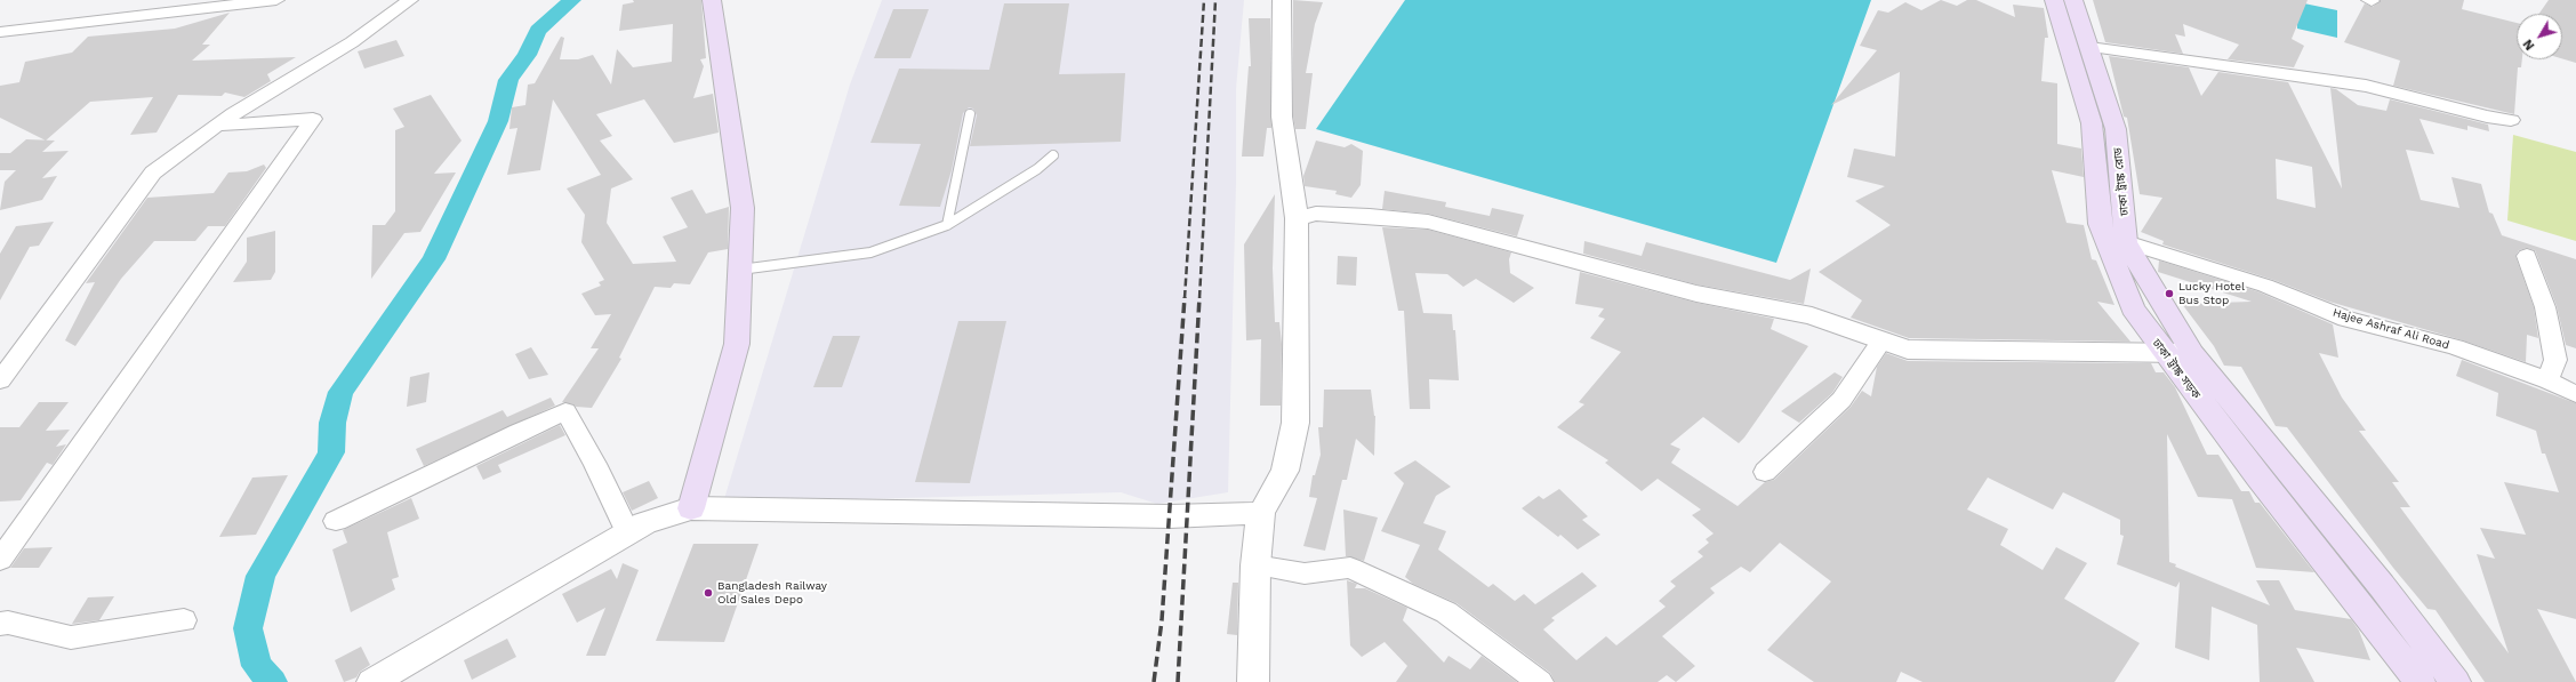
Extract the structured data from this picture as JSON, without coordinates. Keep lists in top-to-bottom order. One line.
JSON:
{"streets":{"main road":["ঢাকা ট্রাঙ্ক রোড","ঢাকা ট্রাঙ্ক সড়ক"],"street":["Hajee Ashraf Ali Road"]},"crossings":[["ঢাকা ট্রাঙ্ক রোড","Hajee Ashraf Ali Road"],["ঢাকা ট্রাঙ্ক রোড","ঢাকা ট্রাঙ্ক সড়ক"]],"places":["Lucky Hotel Bus Stop","Bangladesh Railway Old Sales Depo"],"north":"bottom left"}
